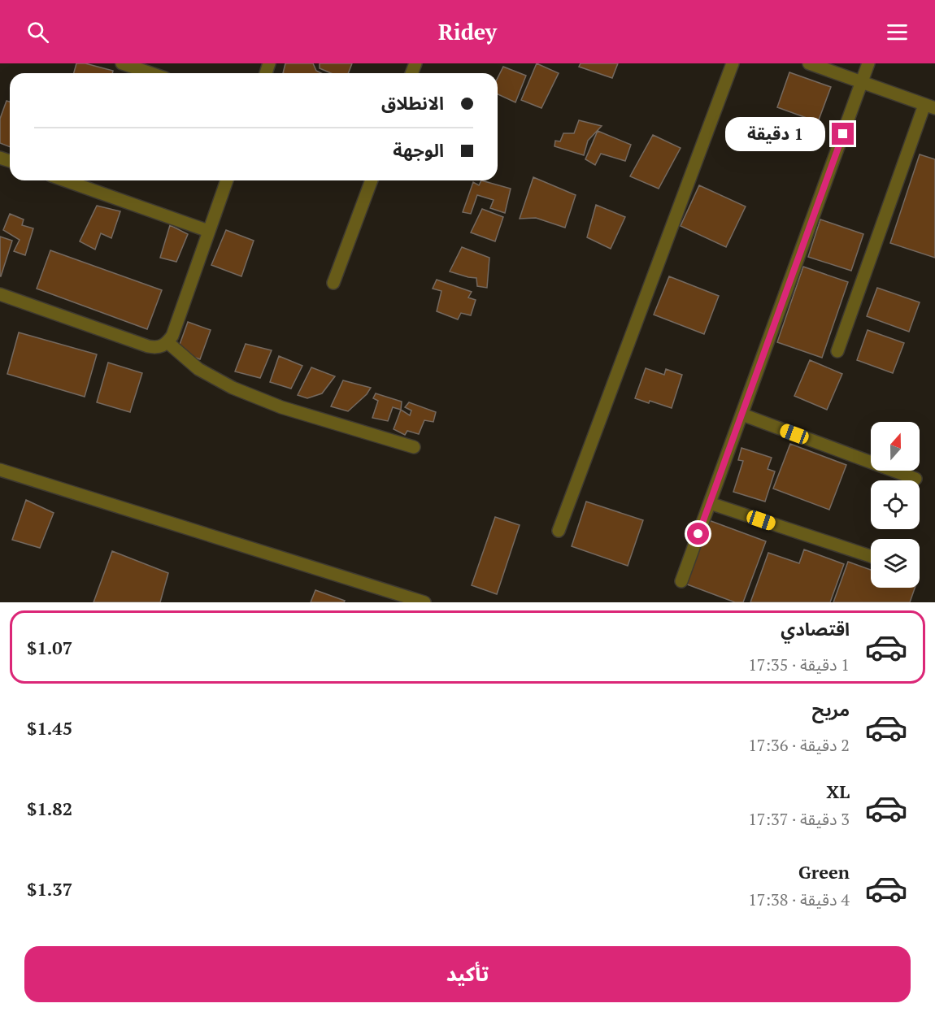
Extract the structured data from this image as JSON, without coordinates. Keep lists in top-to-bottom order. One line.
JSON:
{"north":"top","page":{"header":"Ridey","banner":["الانطلاق","الوجهة"],"bubble":"1 دقيقة","list":[{"name":"اقتصادي","note":"1 دقيقة · 17:35","value":"$1.07"},{"name":"مريح","note":"2 دقيقة · 17:36","value":"$1.45"},{"name":"XL","note":"3 دقيقة · 17:37","value":"$1.82"},{"name":"Green","note":"4 دقيقة · 17:38","value":"$1.37"}],"buttons":"تأكيد"}}
